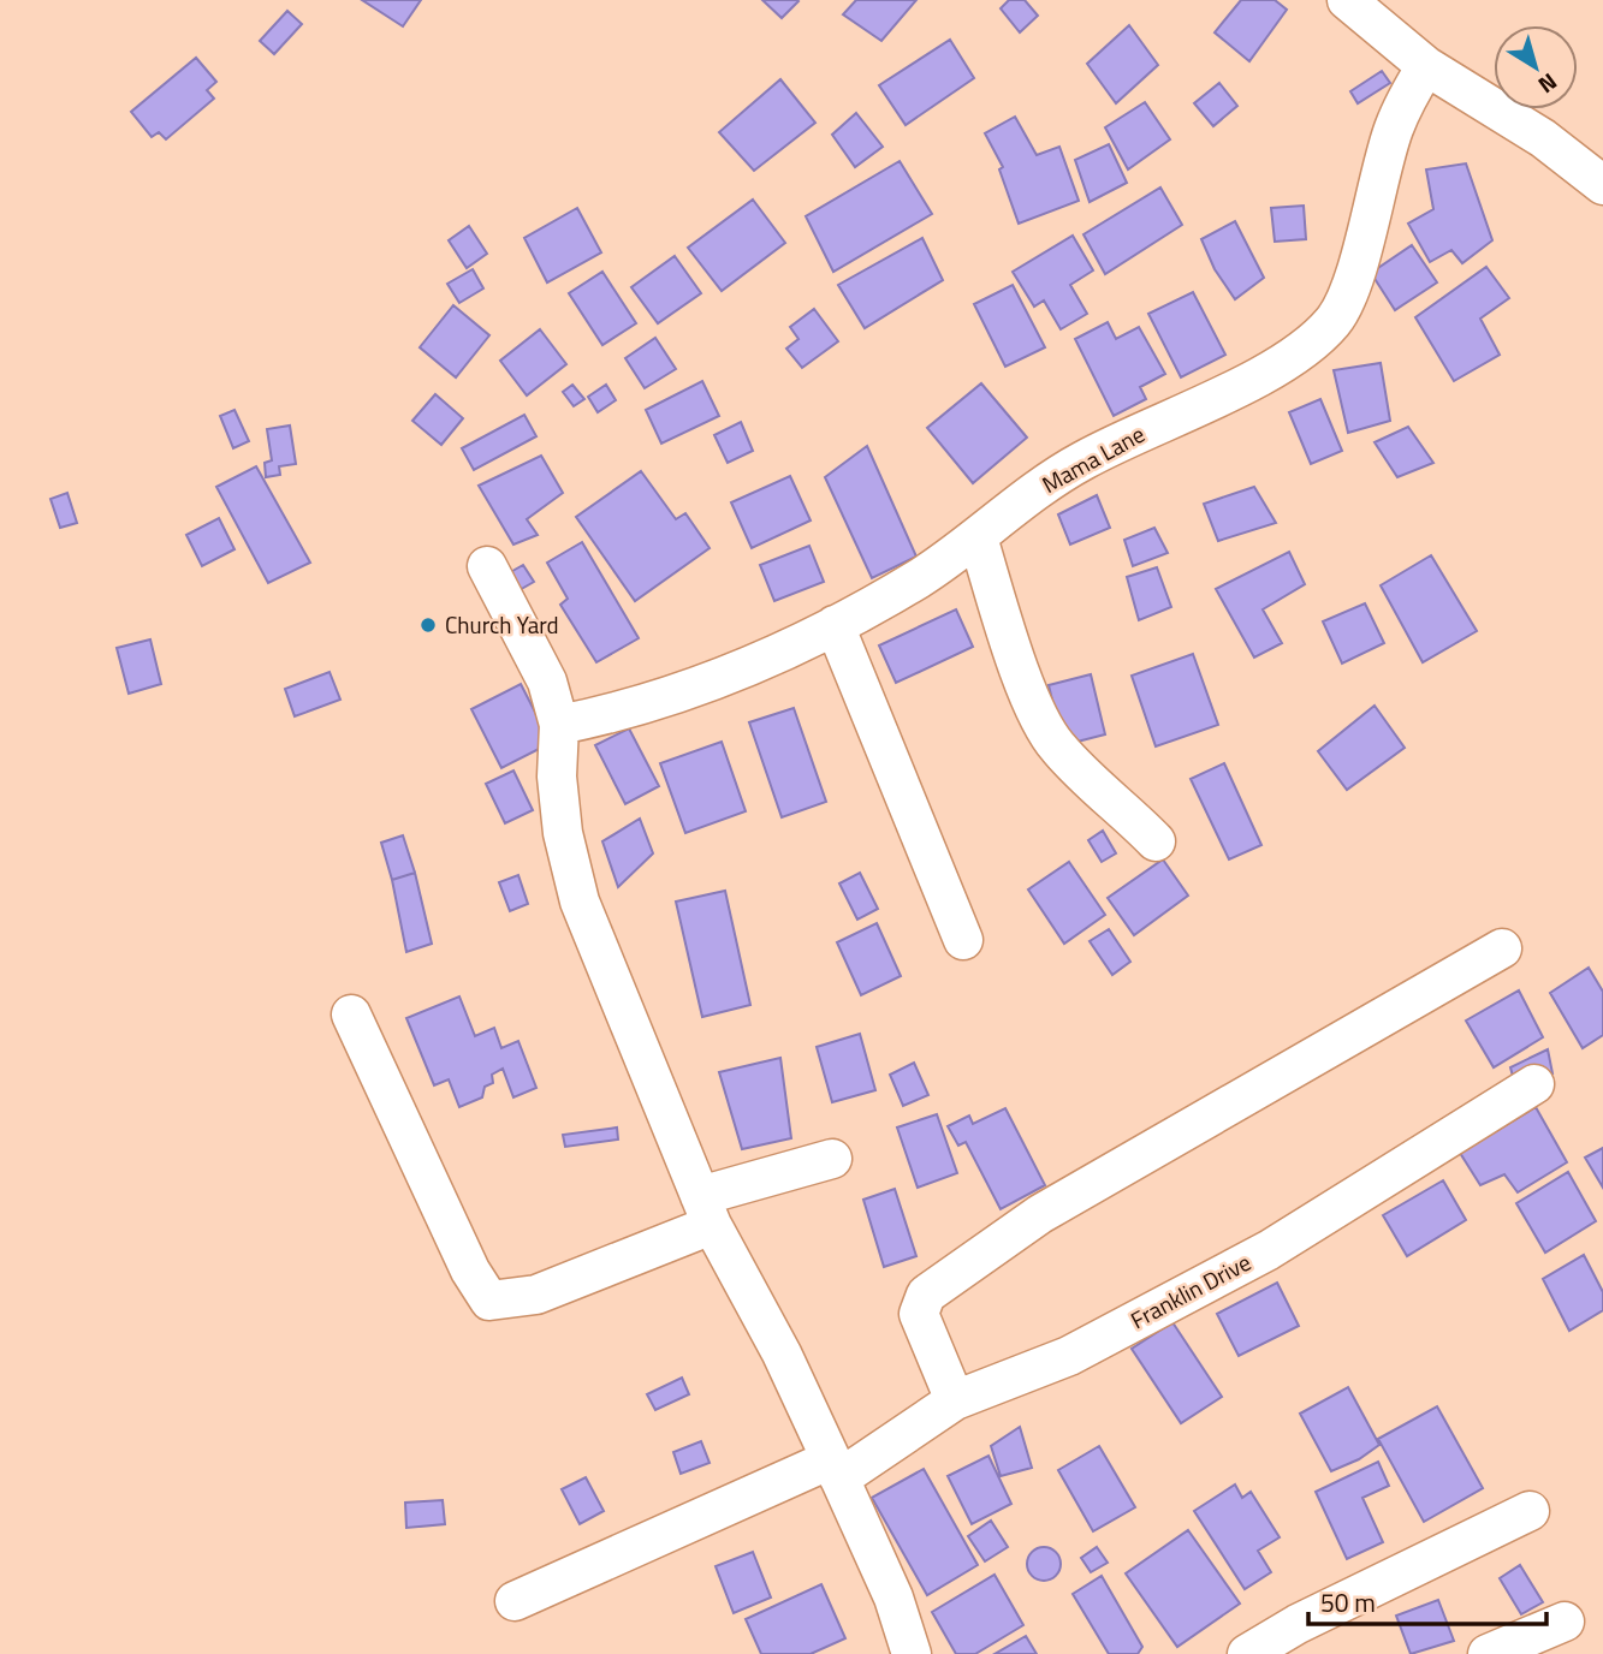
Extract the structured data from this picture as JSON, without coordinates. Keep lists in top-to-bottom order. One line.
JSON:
{"streets":{"street":["Mama Lane","Franklin Drive"]},"places":["Church Yard"],"scale_bar":"50 m","north":"bottom right"}
